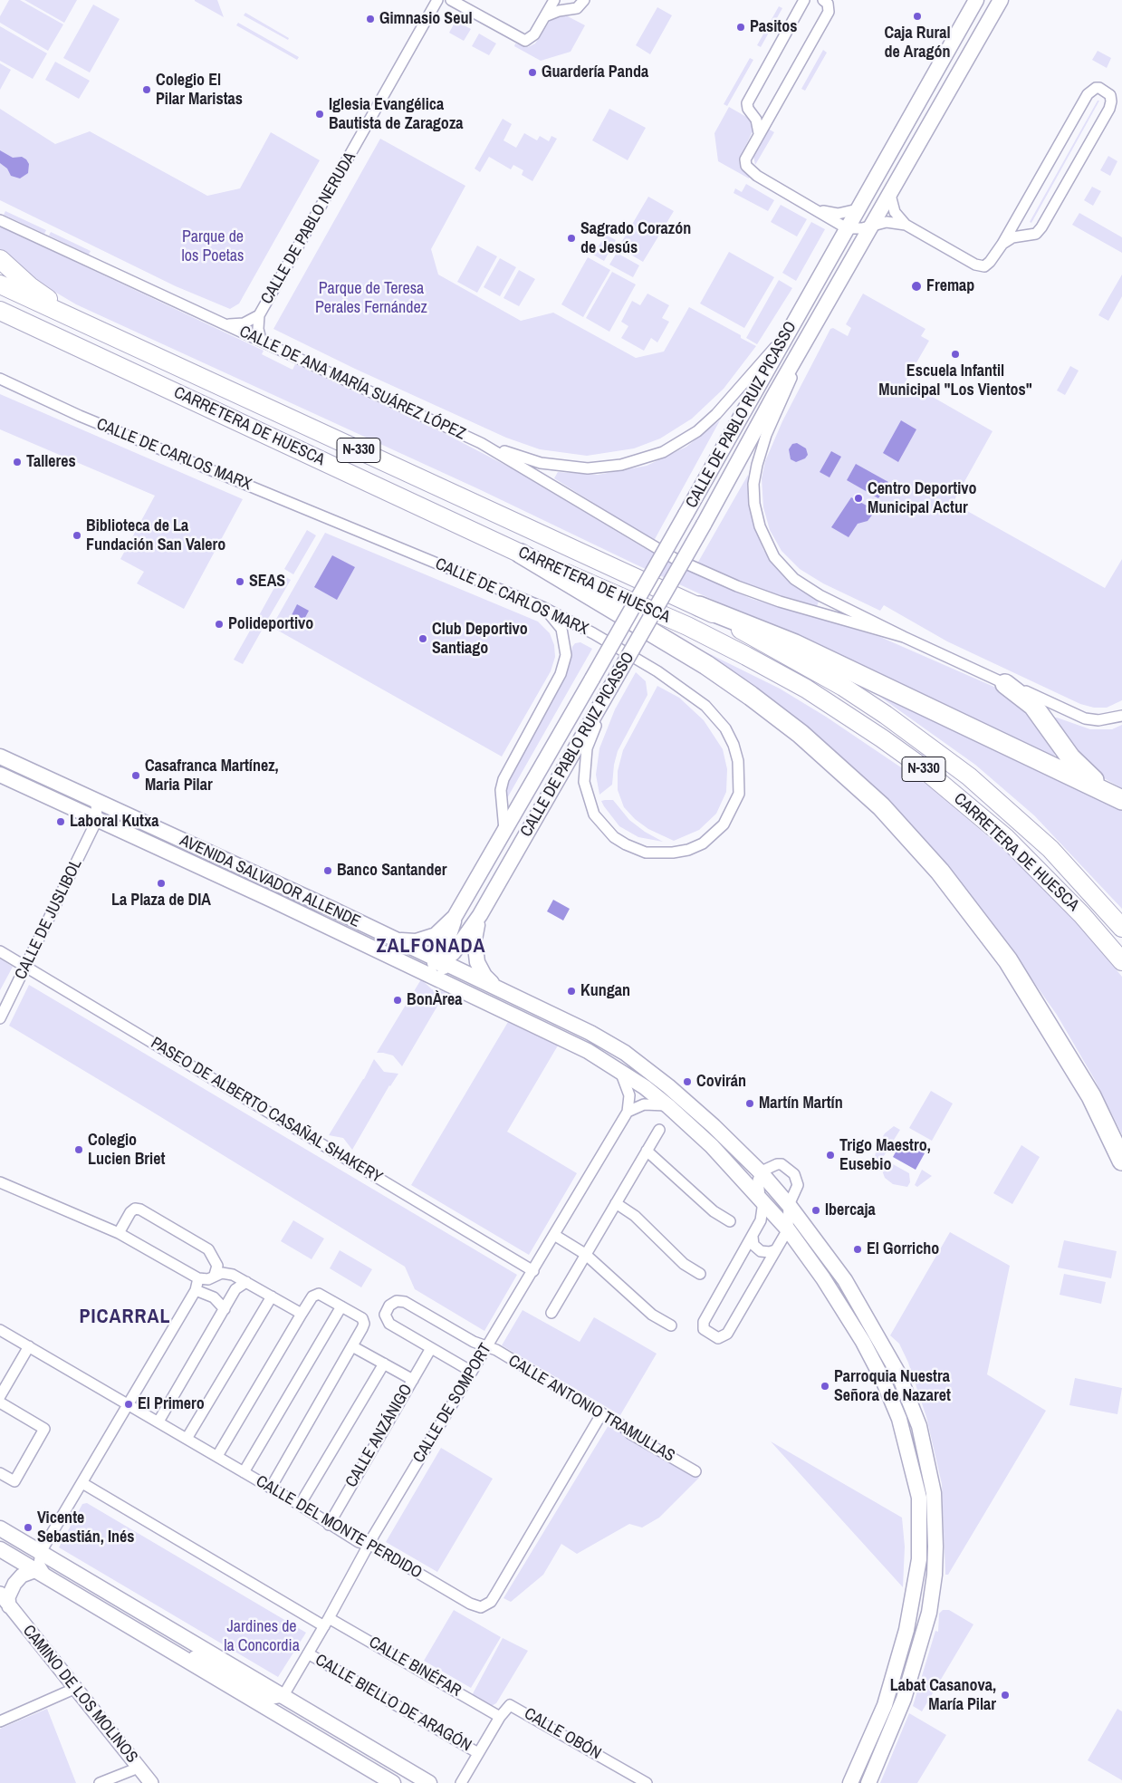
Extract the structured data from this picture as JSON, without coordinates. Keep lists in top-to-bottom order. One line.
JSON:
{"streets":{"highway":["CARRETERA DE HUESCA","N-330"],"main road":["CALLE DE PABLO RUIZ PICASSO","AVENIDA SALVADOR ALLENDE"],"street":["CALLE DE PABLO NERUDA","CALLE DE ANA MARÍA SUÁREZ LÓPEZ","CALLE DE CARLOS MARX","CALLE DE JUSLIBOL","PASEO DE ALBERTO CASAÑAL SHAKERY","CALLE DE SOMPORT","CALLE ANTONIO TRAMULLAS","CALLE ANZÁNIGO","CALLE DEL MONTE PERDIDO","CALLE BINÉFAR","CAMINO DE LOS MOLINOS","CALLE BIELLO DE ARAGÓN","CALLE OBÓN"]},"crossings":[["CALLE DE PABLO NERUDA","CALLE DE ANA MARÍA SUÁREZ LÓPEZ"],["CALLE DE ANA MARÍA SUÁREZ LÓPEZ","CALLE DE PABLO RUIZ PICASSO"],["CALLE DE PABLO RUIZ PICASSO","CALLE DE CARLOS MARX"],["CALLE DE PABLO RUIZ PICASSO","AVENIDA SALVADOR ALLENDE"],["AVENIDA SALVADOR ALLENDE","CALLE DE JUSLIBOL"],["CALLE DE JUSLIBOL","PASEO DE ALBERTO CASAÑAL SHAKERY"],["PASEO DE ALBERTO CASAÑAL SHAKERY","CALLE DE SOMPORT"],["CALLE DE SOMPORT","CALLE ANTONIO TRAMULLAS"],["CALLE DE SOMPORT","CALLE DEL MONTE PERDIDO"],["CALLE DE SOMPORT","CALLE BINÉFAR"],["CALLE DE SOMPORT","CALLE BIELLO DE ARAGÓN"],["CALLE ANTONIO TRAMULLAS","CALLE ANZÁNIGO"],["CALLE ANTONIO TRAMULLAS","CALLE DEL MONTE PERDIDO"],["CALLE ANZÁNIGO","CALLE DEL MONTE PERDIDO"],["CALLE BINÉFAR","CALLE OBÓN"],["CALLE BIELLO DE ARAGÓN","CALLE OBÓN"]],"districts":["ZALFONADA","PICARRAL"],"parks":["Parque de los Poetas","Parque de Teresa Perales Fernández","Jardines de la Concordia"],"places":["Caja Rural de Aragón","Gimnasio Seul","Pasitos","Guardería Panda","Colegio El Pilar Maristas","Iglesia Evangélica Bautista de Zaragoza","Sagrado Corazón de Jesús","Fremap","Escuela Infantil Municipal \"Los Vientos\"","Talleres","Centro Deportivo Municipal Actur","Biblioteca de La Fundación San Valero","SEAS","Polideportivo","Club Deportivo Santiago","Casafranca Martínez, Maria Pilar","Laboral Kutxa","Banco Santander","La Plaza de DIA","Kungan","BonÀrea","Covirán","Martín Martín","Colegio Lucien Briet","Trigo Maestro, Eusebio","Ibercaja","El Gorricho","Parroquia Nuestra Señora de Nazaret","El Primero","Vicente Sebastián, Inés","Labat Casanova, María Pilar"]}
